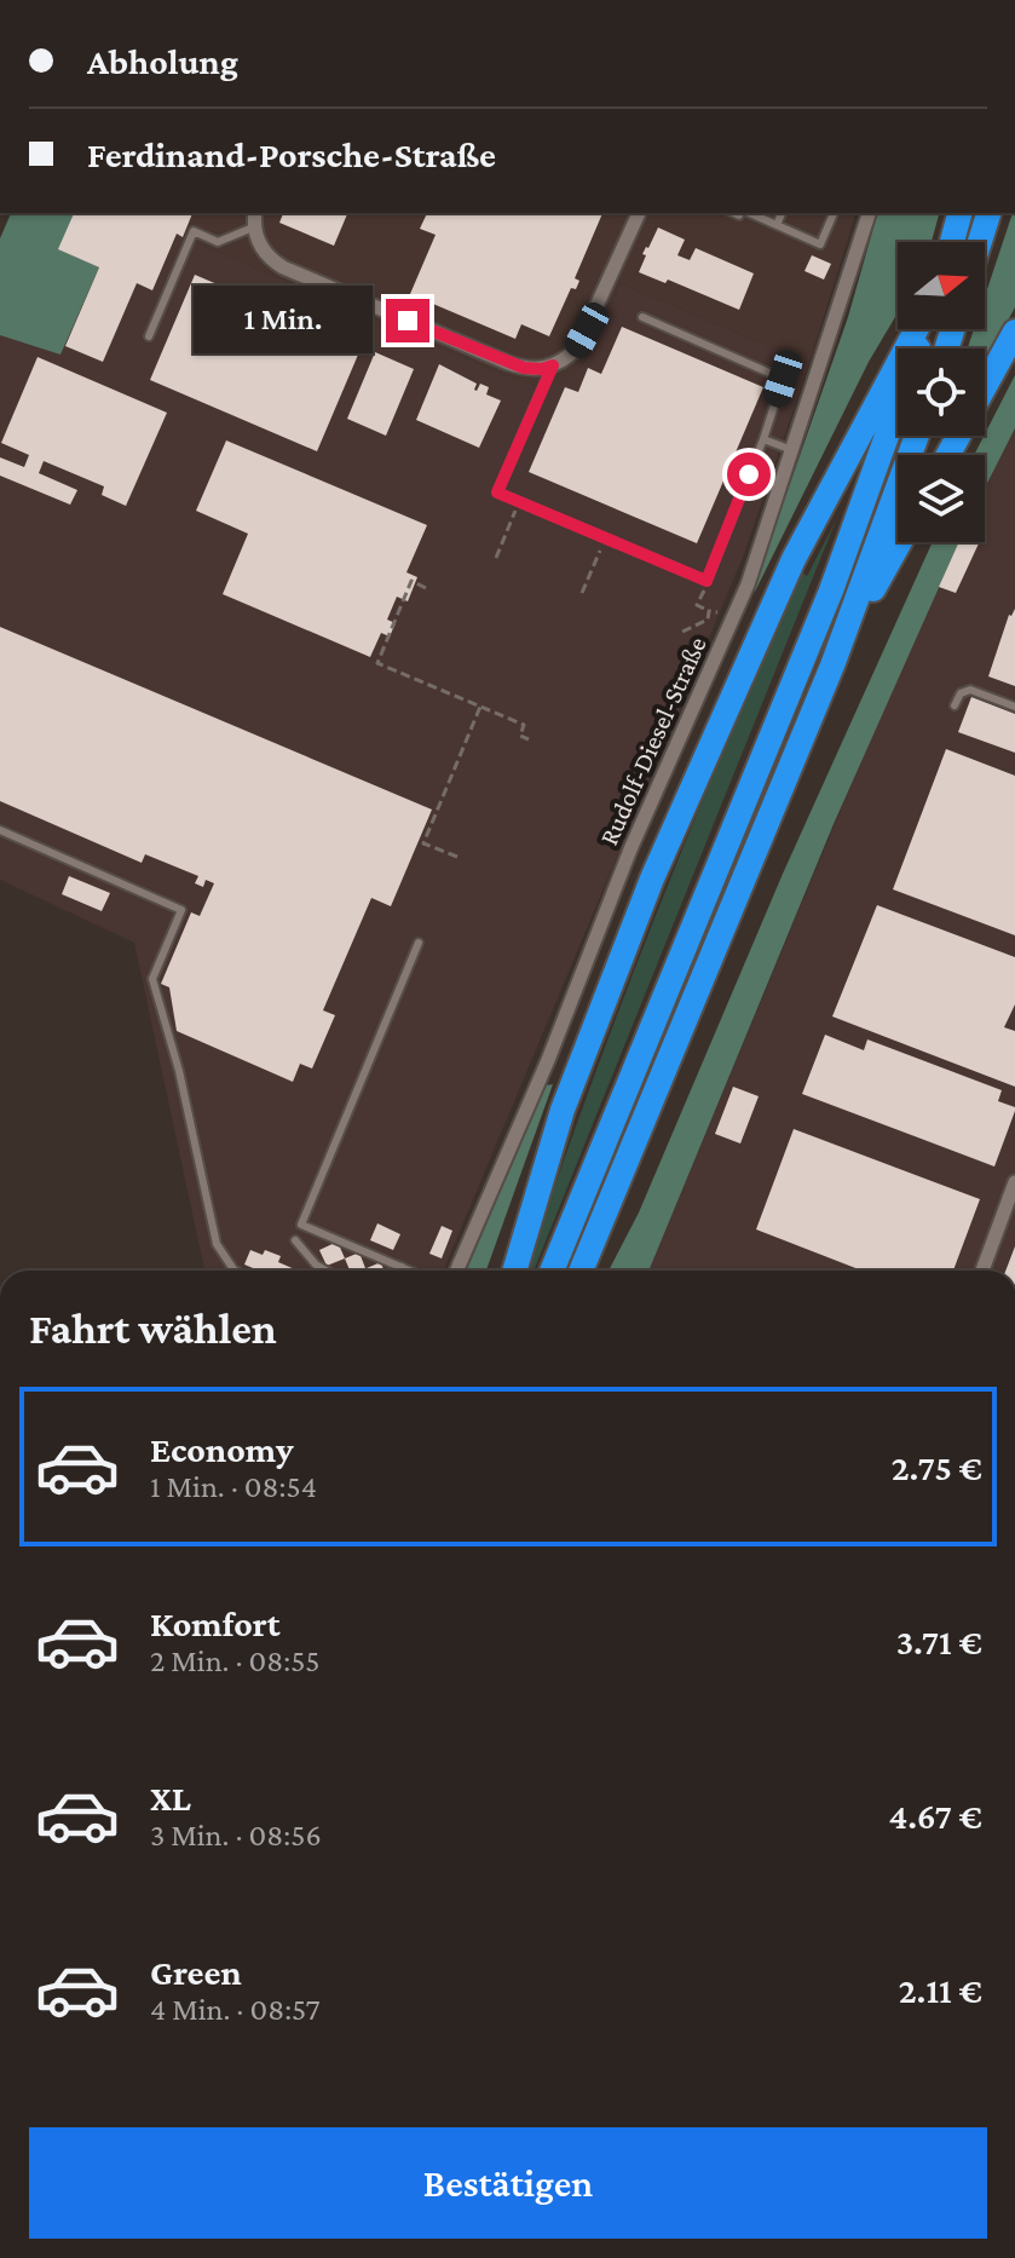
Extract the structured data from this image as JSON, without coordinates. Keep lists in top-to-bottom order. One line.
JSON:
{"streets":{"street":["Rudolf-Diesel-Straße"]},"north":"right","page":{"banner":["Abholung","Ferdinand-Porsche-Straße"],"bubble":"1 Min.","heading":"Fahrt wählen","list":[{"name":"Economy","note":"1 Min. · 08:54","value":"2.75 €"},{"name":"Komfort","note":"2 Min. · 08:55","value":"3.71 €"},{"name":"XL","note":"3 Min. · 08:56","value":"4.67 €"},{"name":"Green","note":"4 Min. · 08:57","value":"2.11 €"}],"buttons":"Bestätigen"}}
